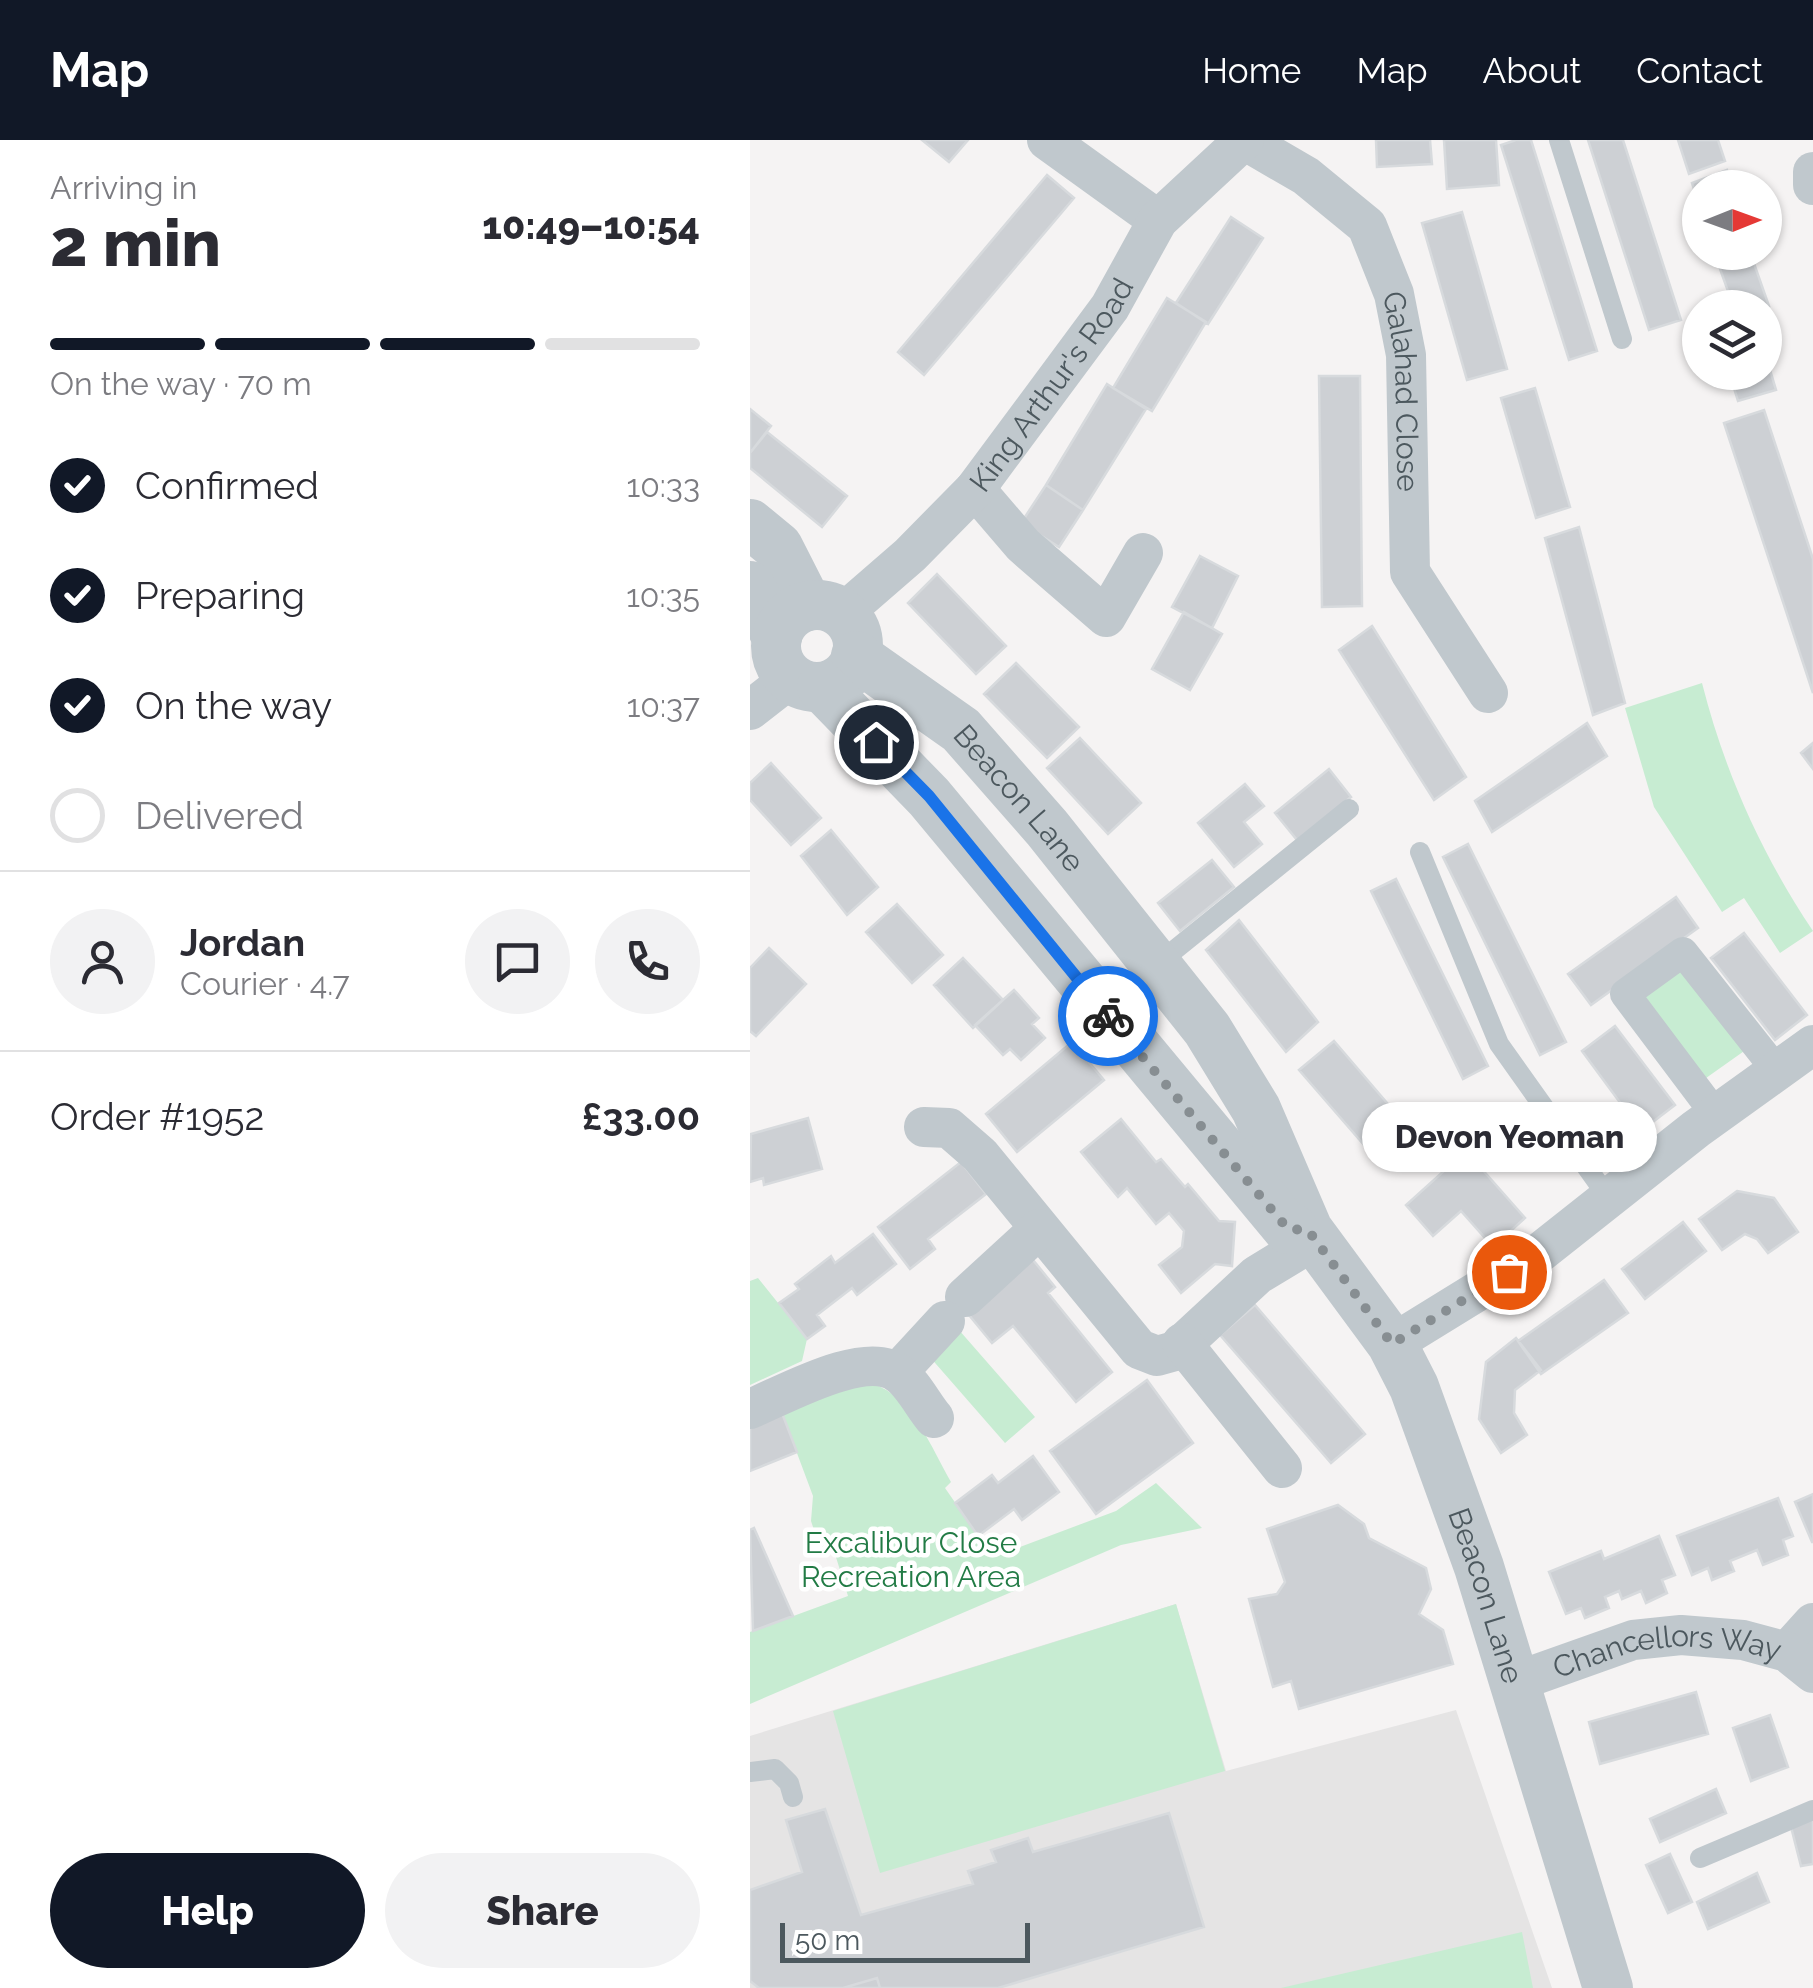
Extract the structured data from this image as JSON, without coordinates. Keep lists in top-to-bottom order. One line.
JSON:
{"streets":{"street":["King Arthur's Road","Galahad Close","Beacon Lane","Chancellors Way"]},"crossings":[["King Arthur's Road","Galahad Close"],["King Arthur's Road","Beacon Lane"],["Beacon Lane","Chancellors Way"]],"parks":["Excalibur Close Recreation Area"],"places":["Devon Yeoman"],"scale_bar":"50 m","north":"right","page":{"header":"Map","nav":["Home","Map","About","Contact"],"heading":["2 min","Arriving in","10:49–10:54"],"panel":["Jordan","Courier · 4.7","Order #1952","£33.00"],"bar":"On the way · 70 m","list":[["Confirmed","10:33"],["Preparing","10:35"],["On the way","10:37"],"Delivered"],"bubble":"Devon Yeoman","buttons":["Help","Share"],"scale":"50 m"}}
